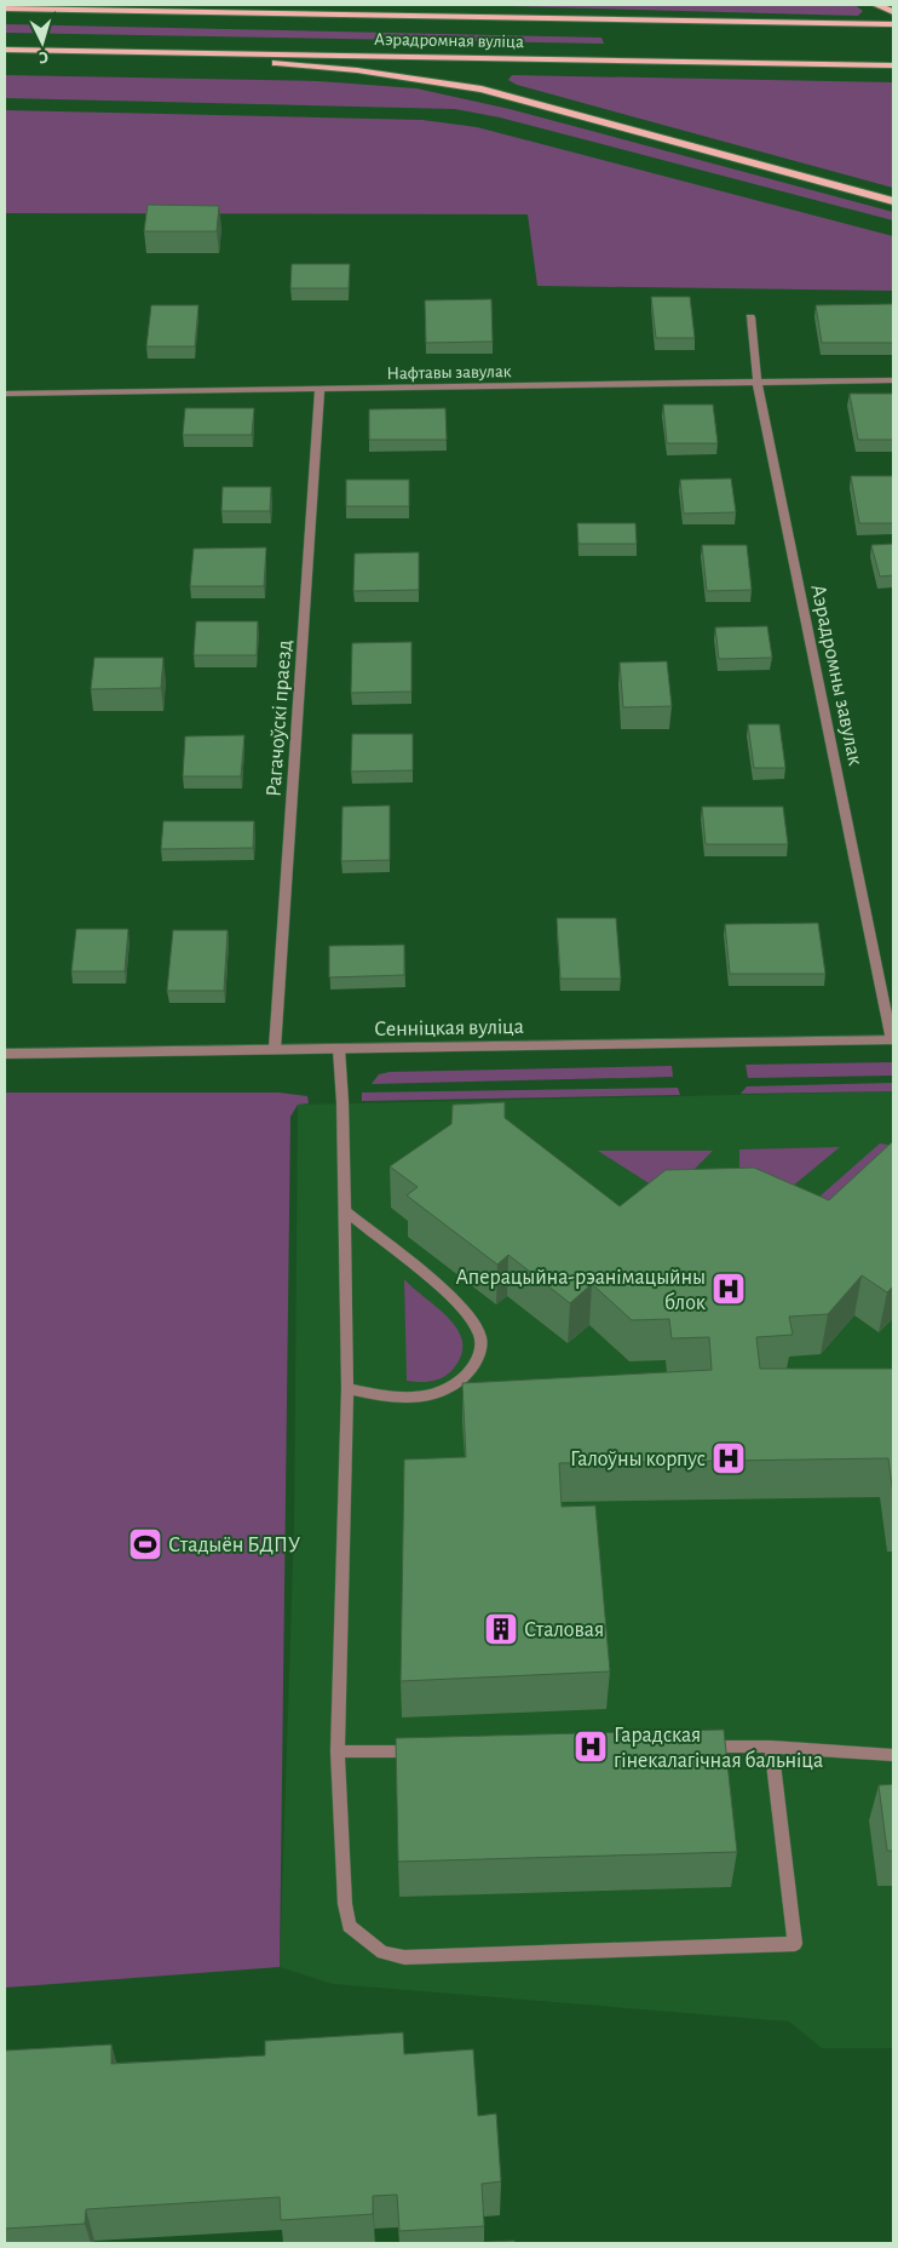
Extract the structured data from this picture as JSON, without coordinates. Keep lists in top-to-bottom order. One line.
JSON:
{"streets":{"main road":["Аэрадромная вуліца"],"street":["Нафтавы завулак","Аэрадромны завулак","Рагачоўскі праезд","Сенніцкая вуліца"]},"crossings":[["Нафтавы завулак","Аэрадромны завулак"],["Нафтавы завулак","Рагачоўскі праезд"],["Аэрадромны завулак","Сенніцкая вуліца"],["Рагачоўскі праезд","Сенніцкая вуліца"]],"places":{"hospital":["Аперацыйна-рэанімацыйны блок","Галоўны корпус","Гарадская гінекалагічная бальніца"],"sports":["Стадыён БДПУ"],"building":["Сталовая"]},"north":"bottom"}
